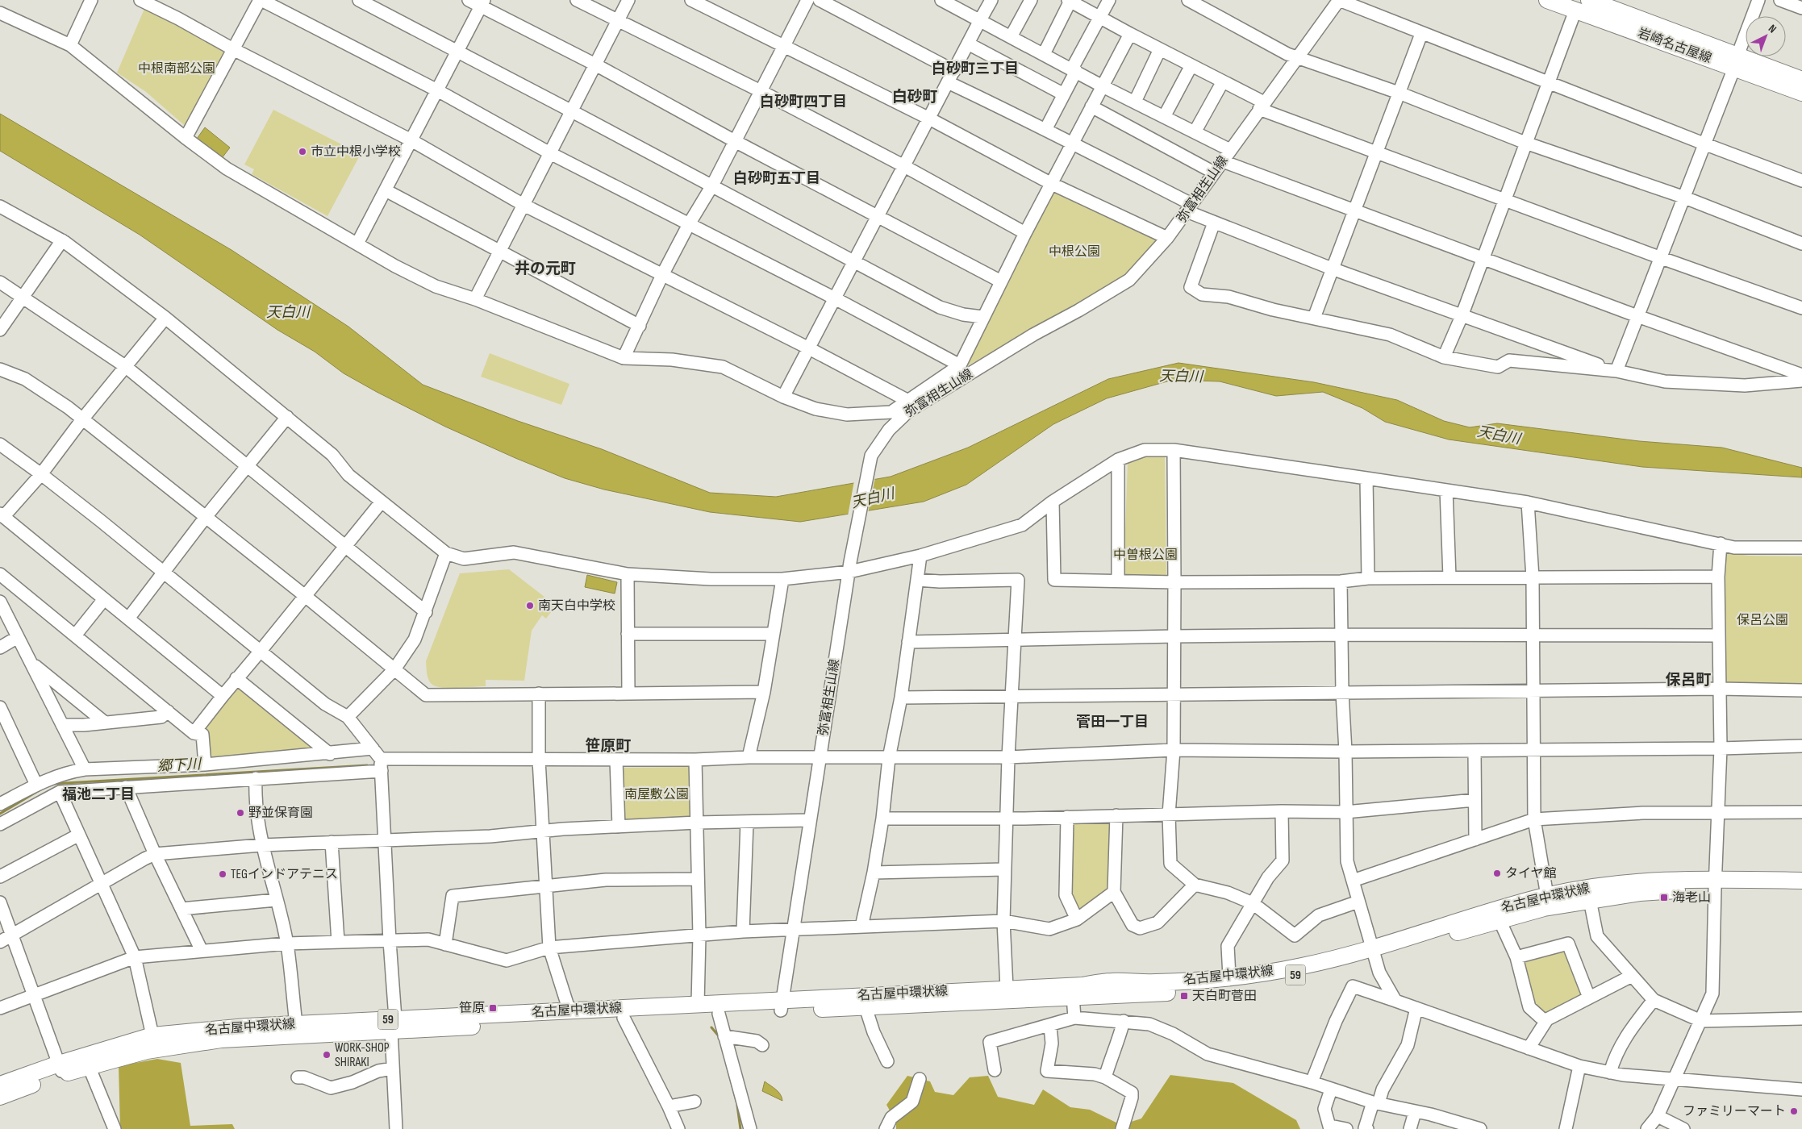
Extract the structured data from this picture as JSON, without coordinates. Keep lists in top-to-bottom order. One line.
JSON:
{"streets":{"main road":["岩崎名古屋線","名古屋中環状線","59"],"street":["弥富相生山線"]},"crossings":[["弥富相生山線","名古屋中環状線"]],"districts":["白砂町三丁目","白砂町","白砂町四丁目","白砂町五丁目","井の元町","保呂町","菅田一丁目","笹原町","福池二丁目"],"water":["天白川","郷下川"],"parks":["中根南部公園","中根公園","中曽根公園","保呂公園","南屋敷公園"],"places":{"other":["市立中根小学校","南天白中学校","野並保育園","タイヤ館","TEGインドアテニス","WORK-SHOP SHIRAKI","ファミリーマート"],"transit":["海老山","天白町菅田","笹原"]},"north":"top right"}
